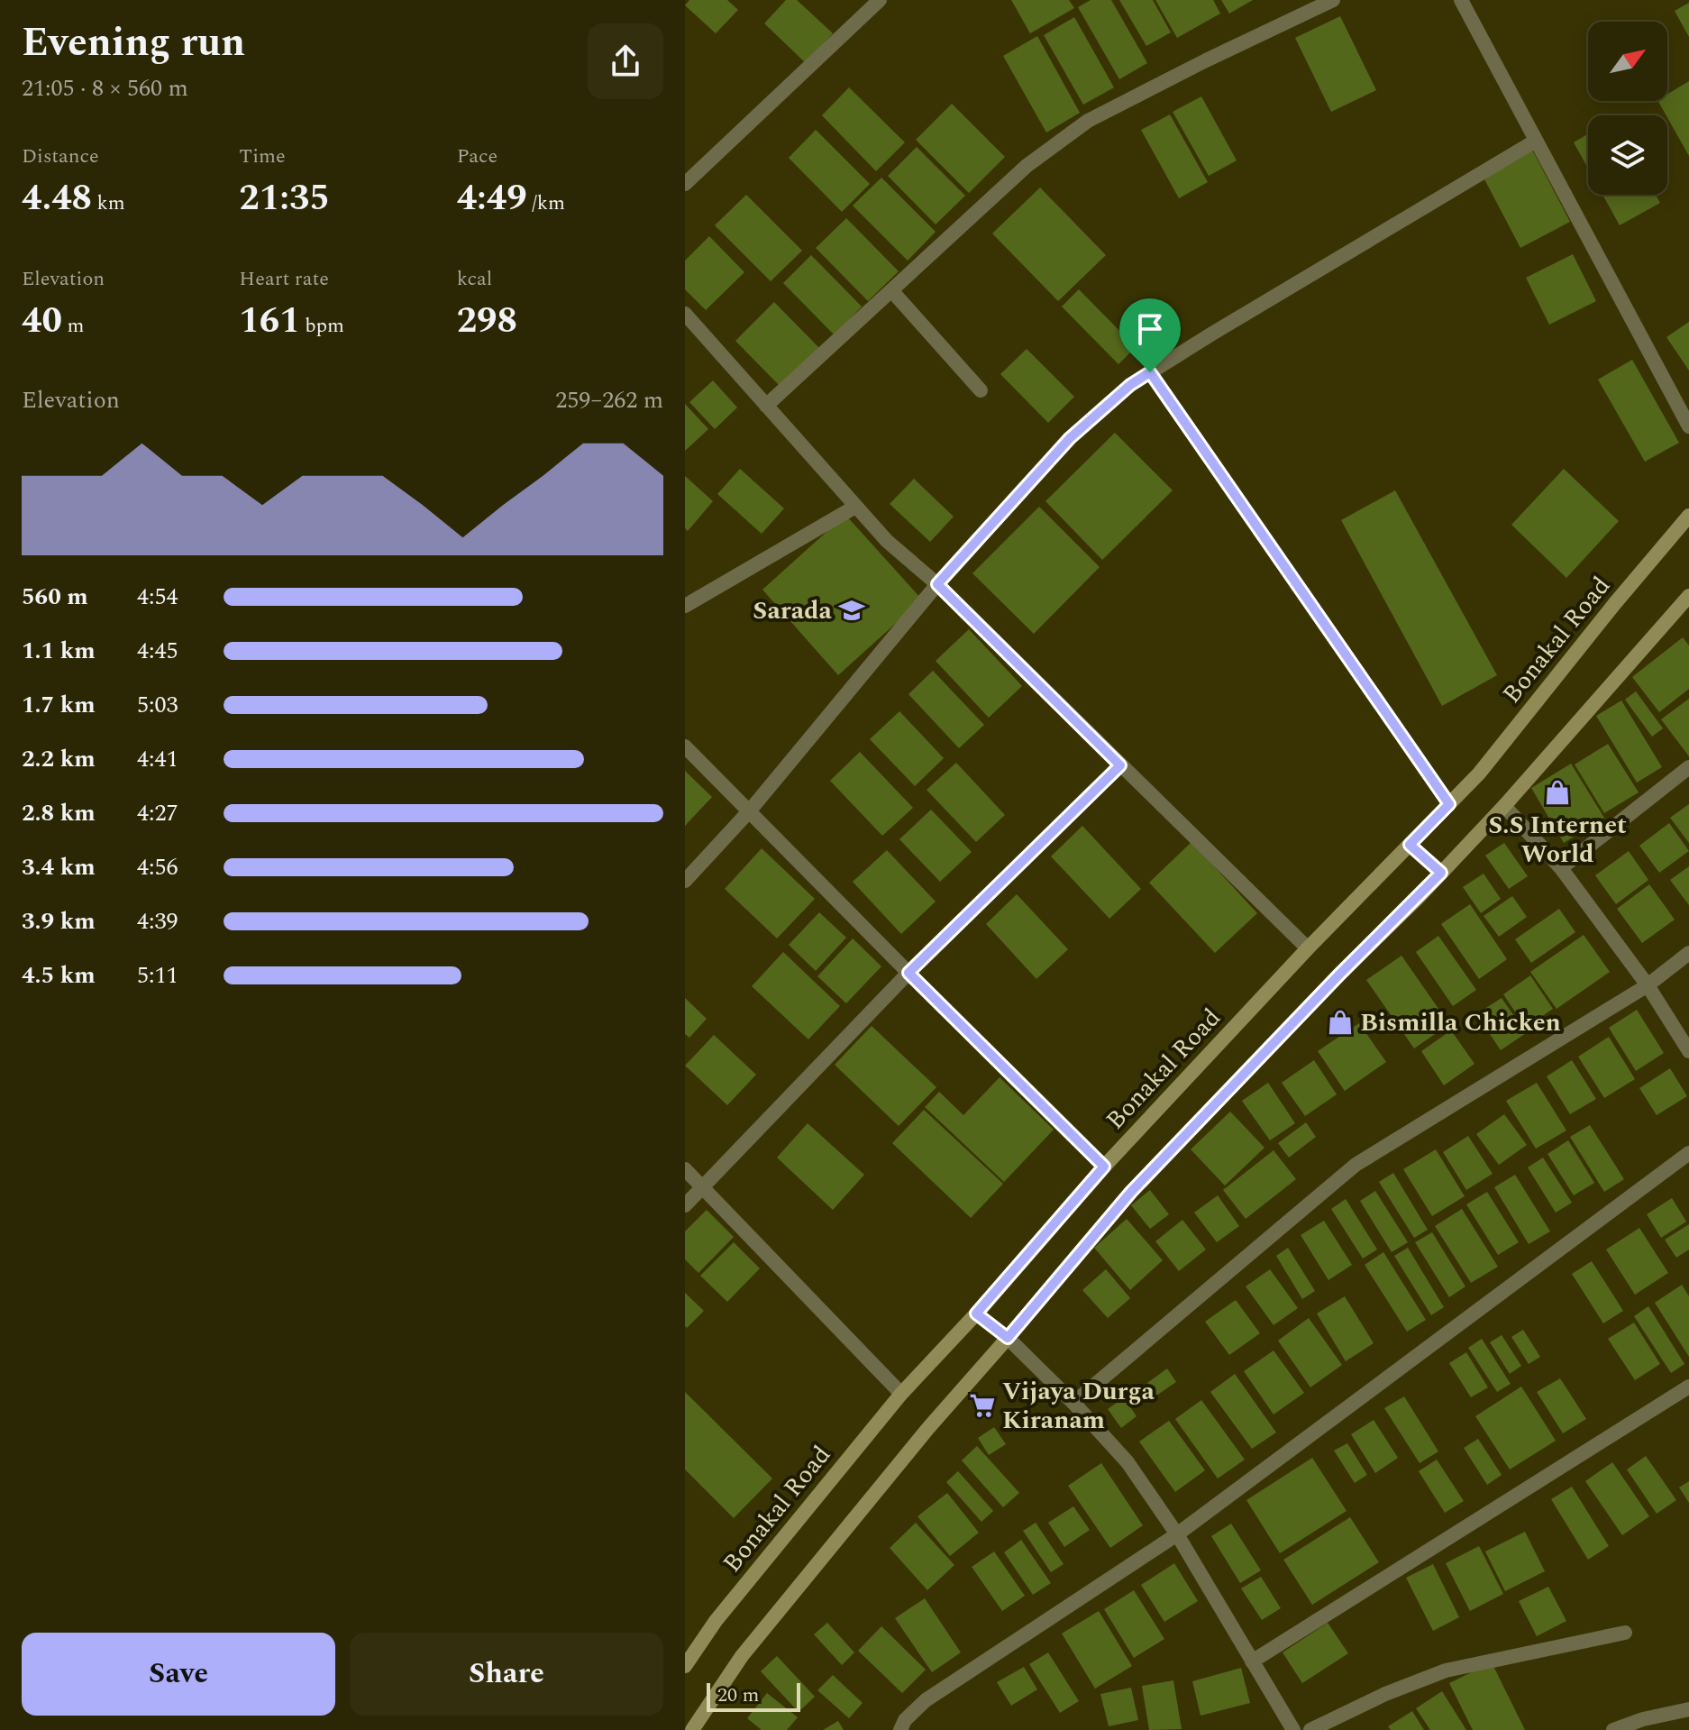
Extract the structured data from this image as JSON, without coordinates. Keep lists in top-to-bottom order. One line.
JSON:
{"streets":{"main road":["Bonakal Road"]},"places":{"school or university":["Sarada"],"shop":["S.S Internet World","Bismilla Chicken"],"supermarket":["Vijaya Durga Kiranam"]},"scale_bar":"20 m","north":"top right","page":{"heading":["Evening run","21:05 · 8 × 560 m"],"stats":[["Distance","4.48 km"],["Time","21:35"],["Pace","4:49 /km"],["Elevation","40 m"],["Heart rate","161 bpm"],["kcal","298"]],"chart":["Elevation","259–262 m"],"list":[{"name":"560 m","note":"4:54"},{"name":"1.1 km","note":"4:45"},{"name":"1.7 km","note":"5:03"},{"name":"2.2 km","note":"4:41"},{"name":"2.8 km","note":"4:27"},{"name":"3.4 km","note":"4:56"},{"name":"3.9 km","note":"4:39"},{"name":"4.5 km","note":"5:11"}],"buttons":["Save","Share"],"scale":"20 m"}}
